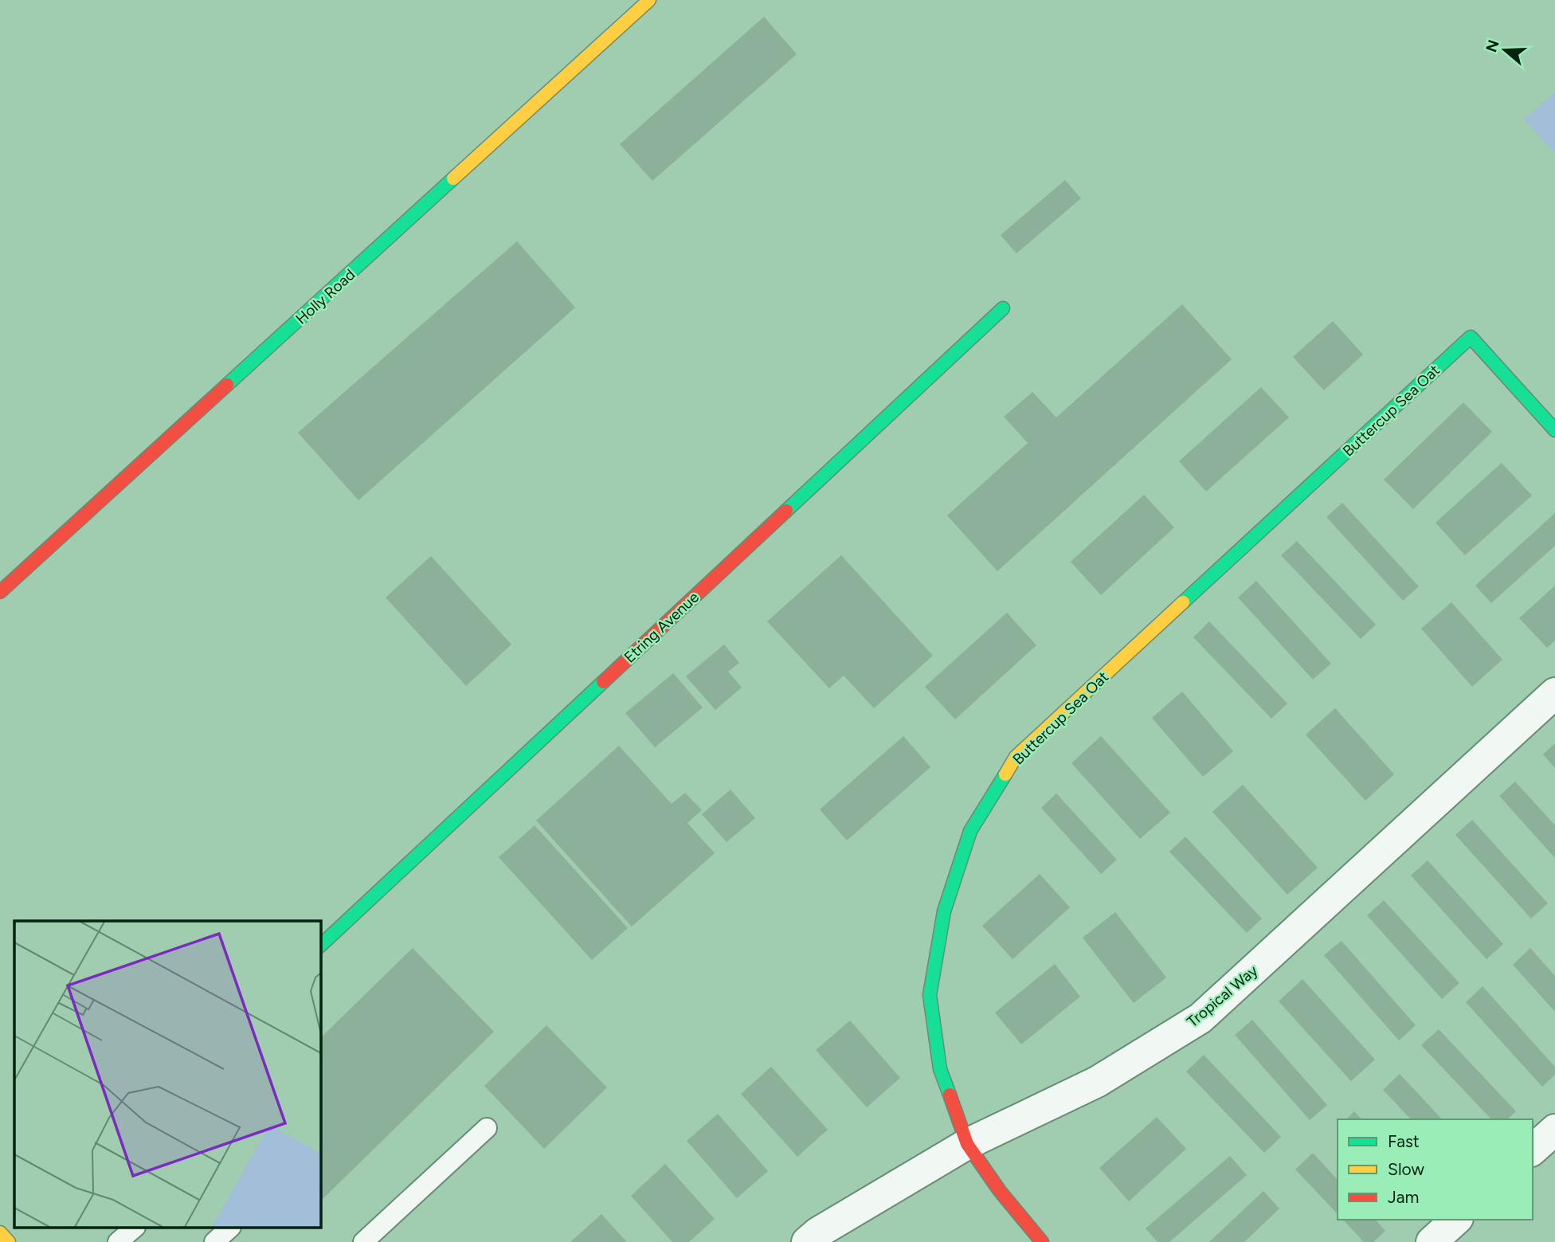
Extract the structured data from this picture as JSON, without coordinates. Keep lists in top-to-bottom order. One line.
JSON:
{"streets":{"street":["Holly Road","Buttercup Sea Oat","Etring Avenue","Tropical Way"]},"crossings":[["Buttercup Sea Oat","Tropical Way"]],"legend":["Fast","Slow","Jam"],"north":"left"}
